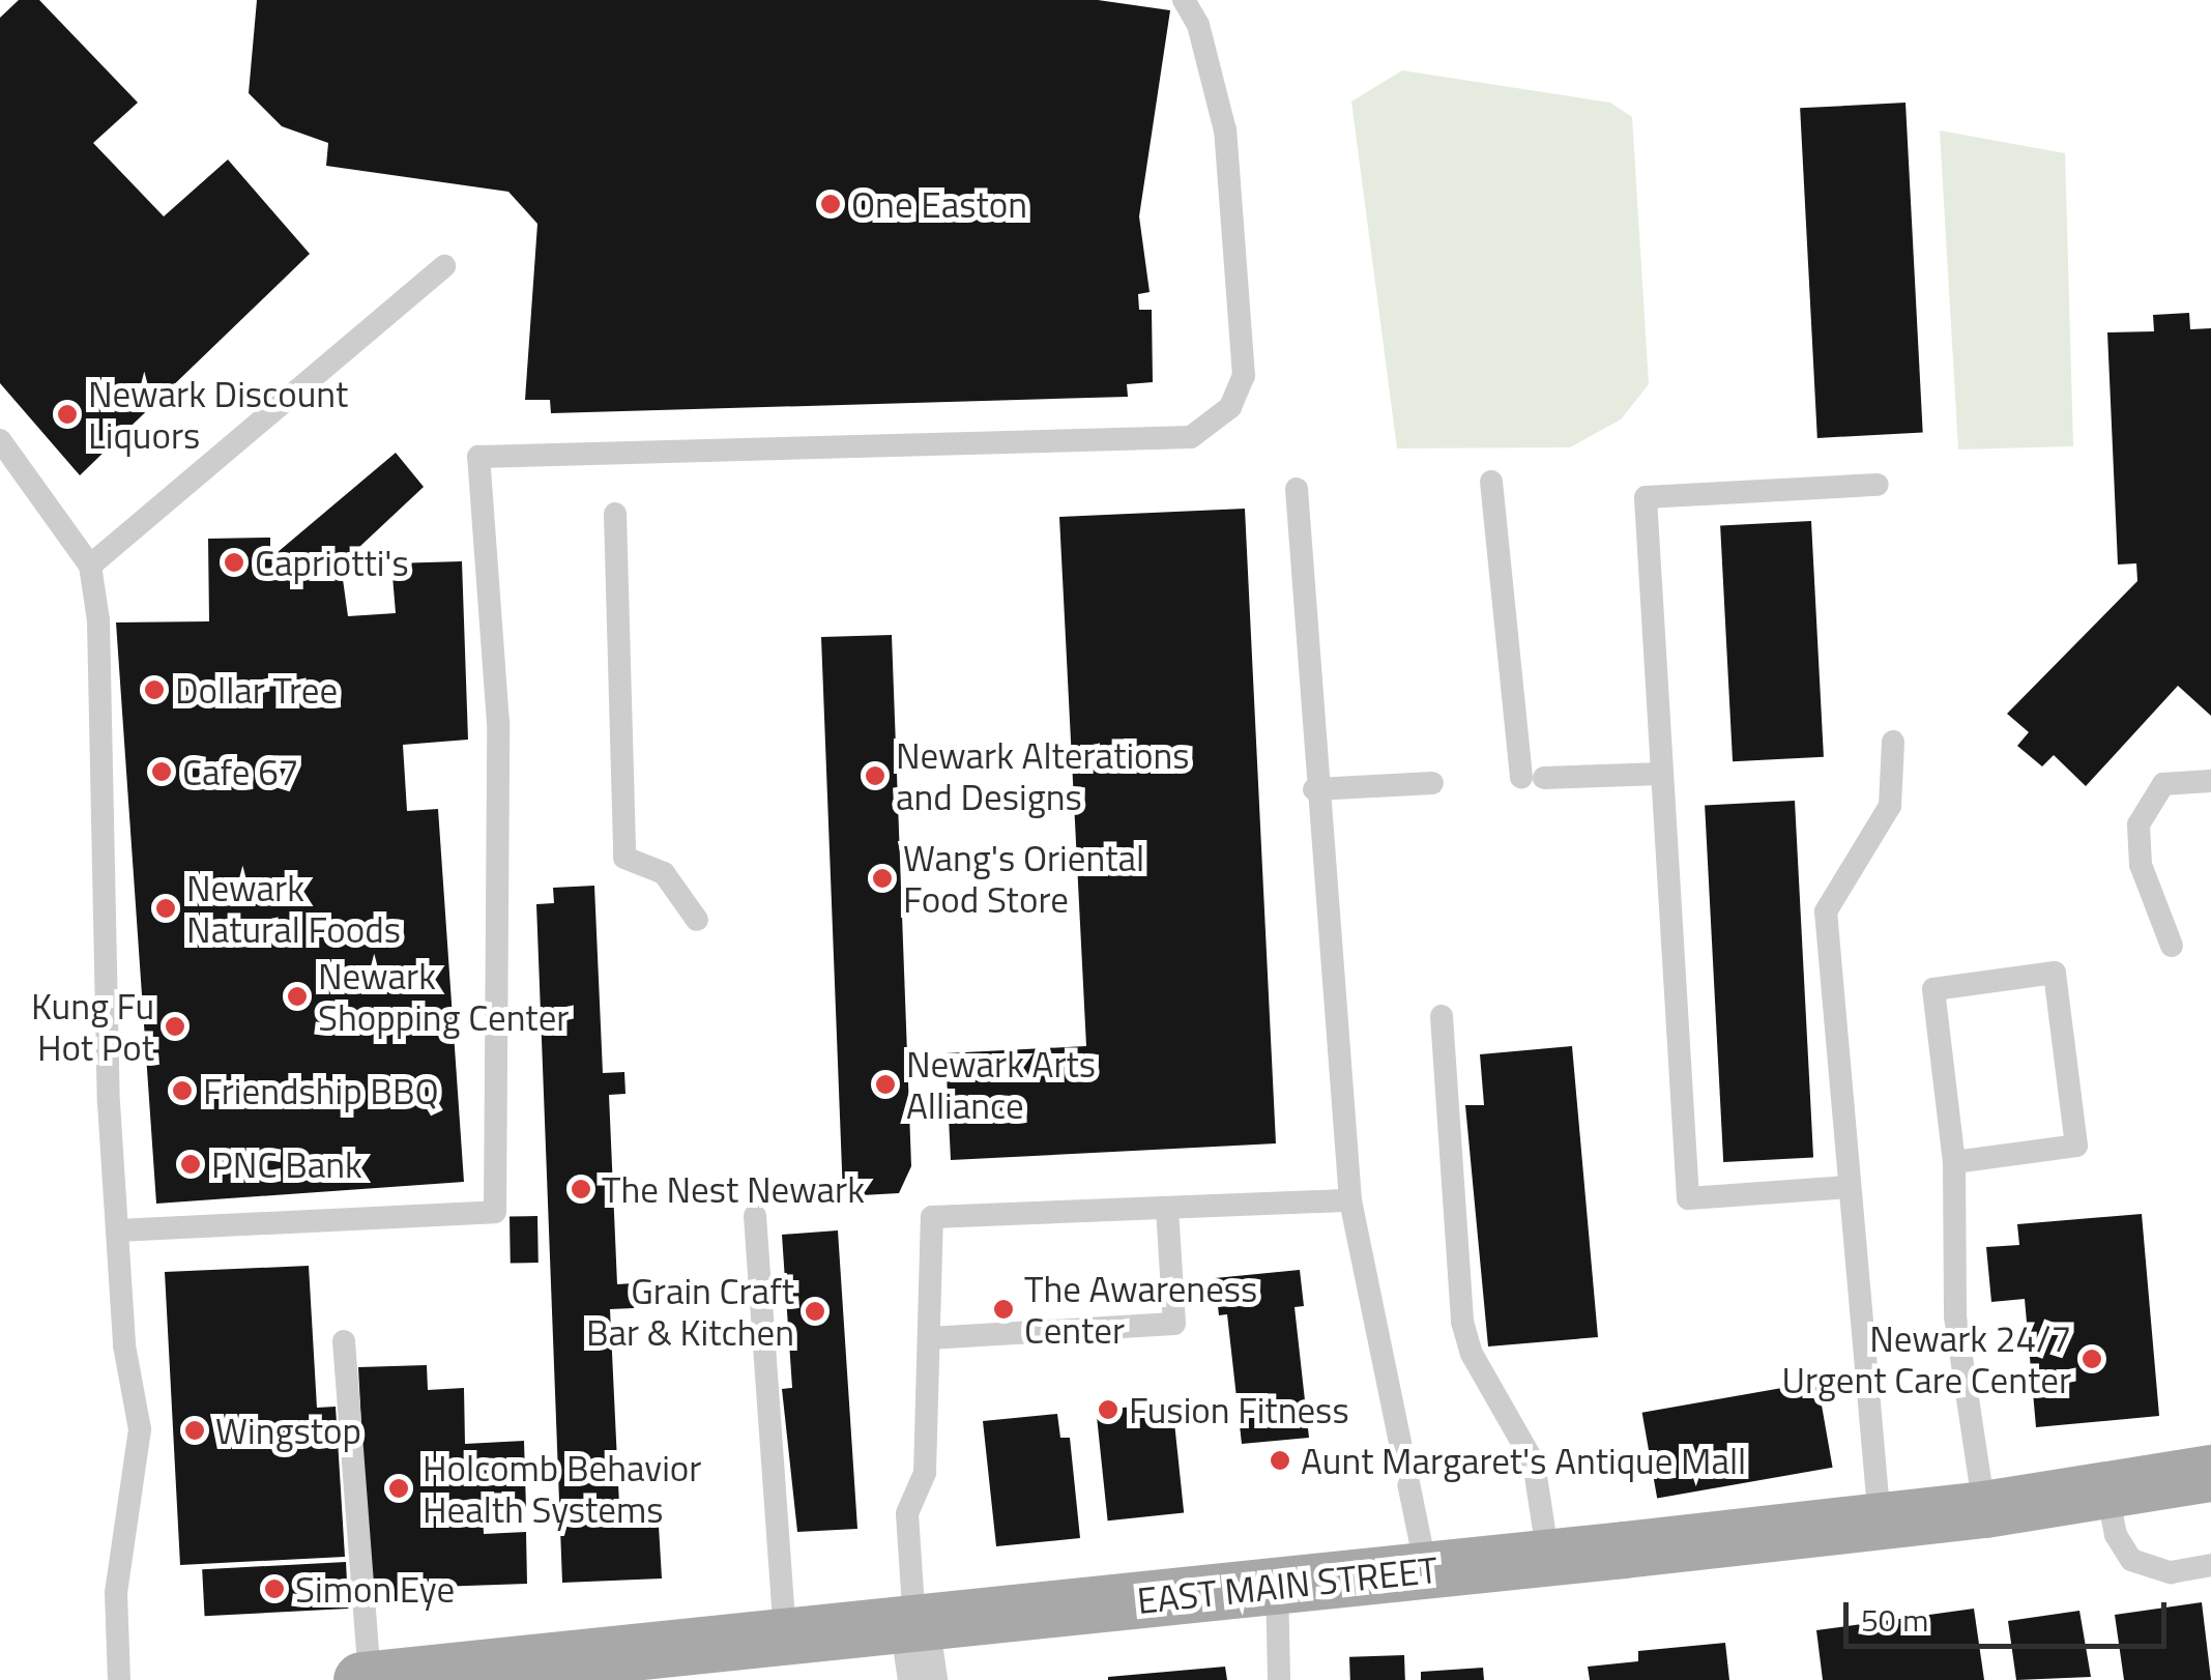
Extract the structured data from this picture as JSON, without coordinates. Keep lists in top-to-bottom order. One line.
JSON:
{"streets":{"main road":["EAST MAIN STREET"]},"places":["One Easton","Newark Discount Liquors","Capriotti's","Dollar Tree","Cafe 67","Newark Alterations and Designs","Wang's Oriental Food Store","Newark Natural Foods","Newark Shopping Center","Kung Fu Hot Pot","Newark Arts Alliance","Friendship BBQ","PNC Bank","The Nest Newark","The Awareness Center","Grain Craft Bar & Kitchen","Newark 24/7 Urgent Care Center","Fusion Fitness","Wingstop","Aunt Margaret's Antique Mall","Holcomb Behavior Health Systems","Simon Eye"],"scale_bar":"50 m"}
